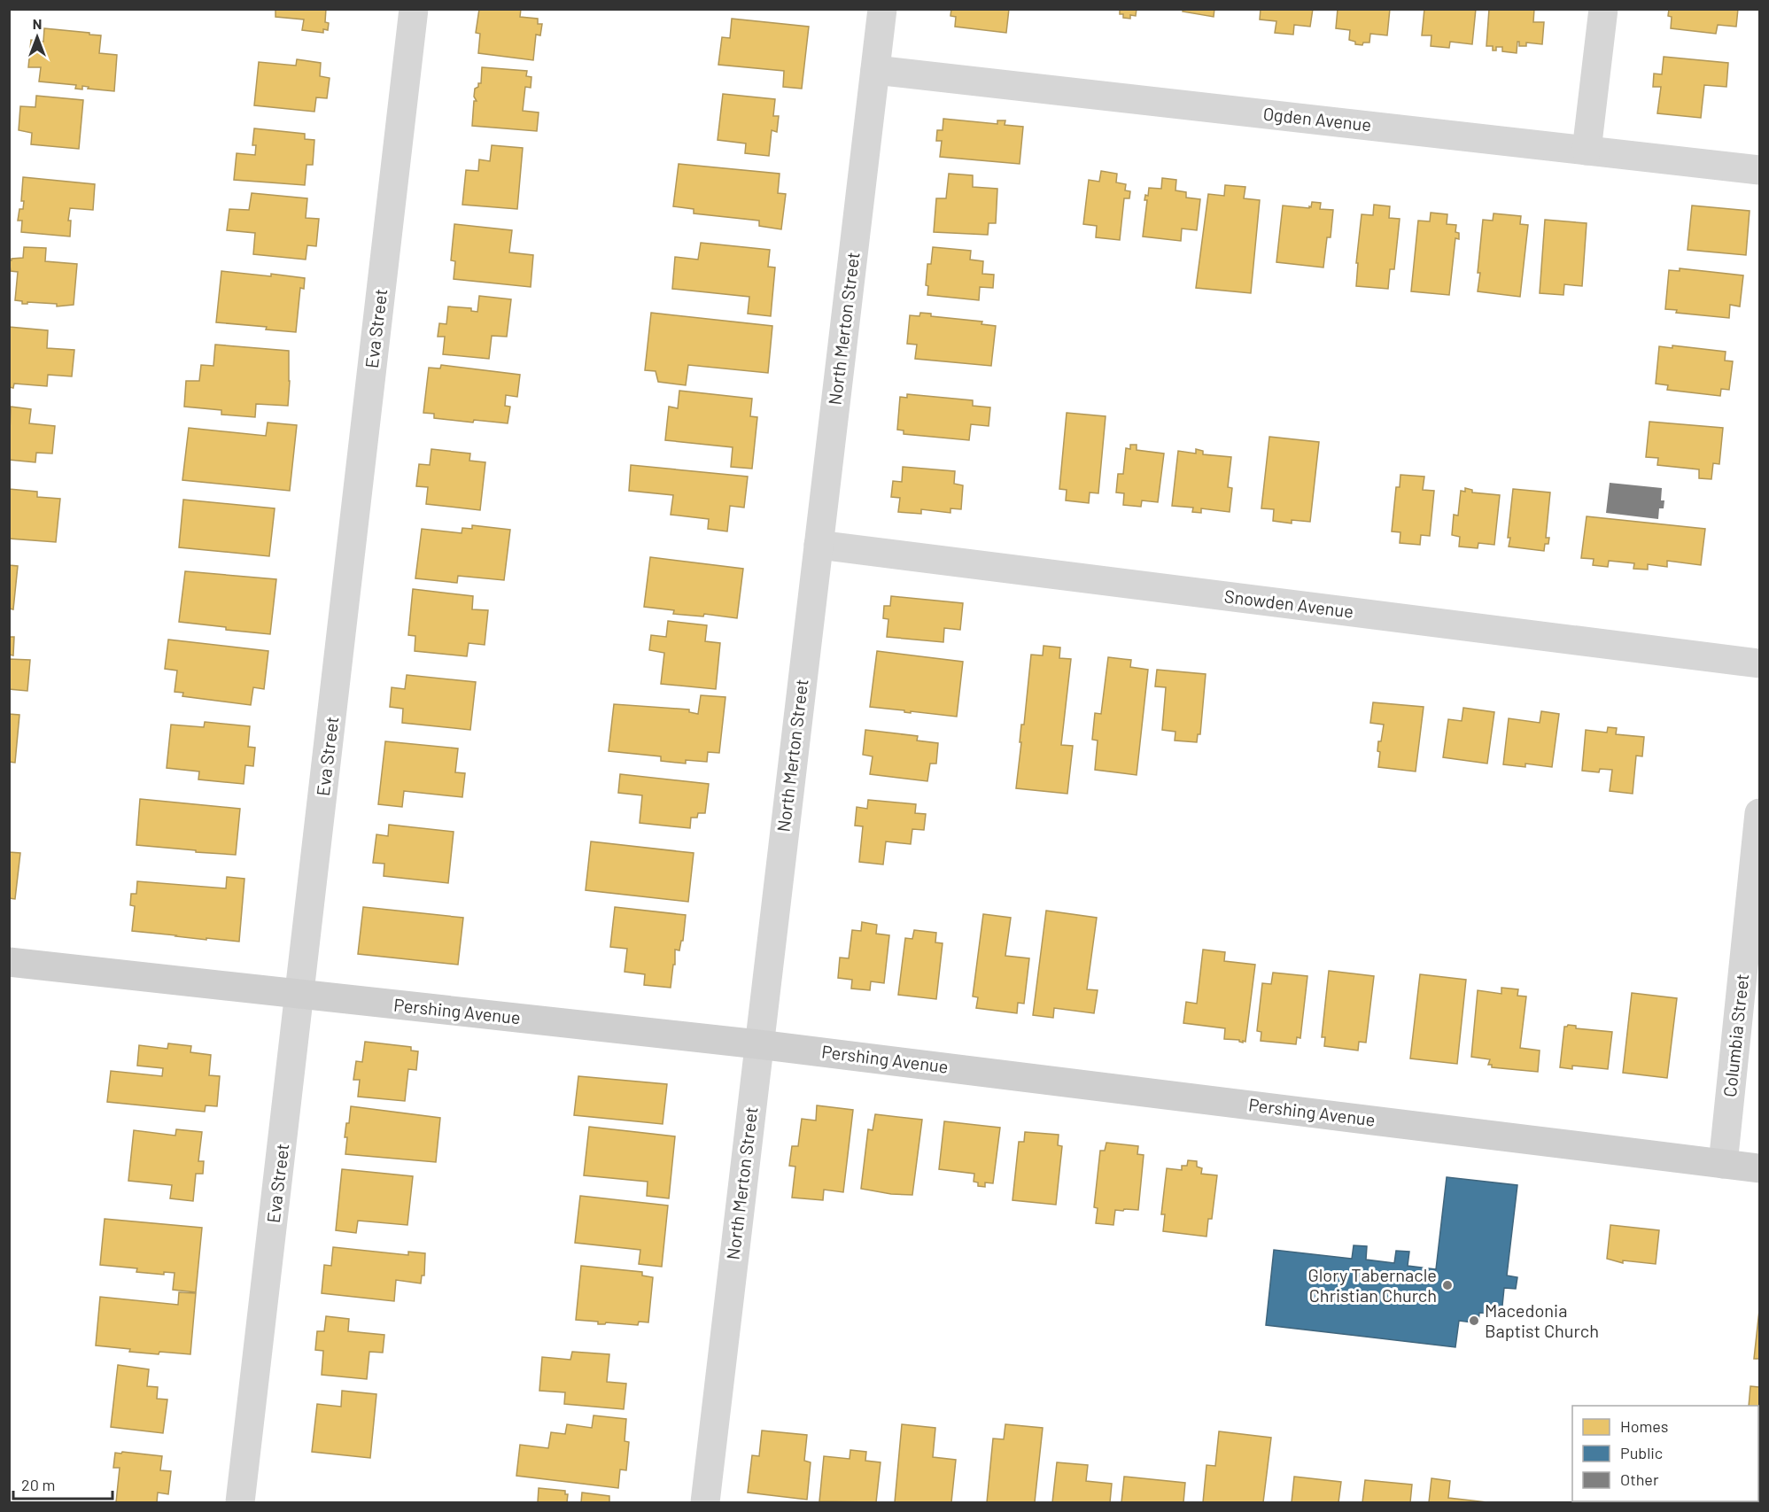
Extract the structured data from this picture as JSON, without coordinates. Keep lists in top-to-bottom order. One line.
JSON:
{"streets":{"street":["Ogden Avenue","Eva Street","North Merton Street","Snowden Avenue","Pershing Avenue","Columbia Street"]},"crossings":[["Ogden Avenue","North Merton Street"],["Eva Street","Pershing Avenue"],["North Merton Street","Snowden Avenue"],["North Merton Street","Pershing Avenue"],["Pershing Avenue","Columbia Street"]],"places":["Glory Tabernacle Christian Church","Macedonia Baptist Church"],"legend":["Homes","Public","Other"],"scale_bar":"20 m","north":"top"}
